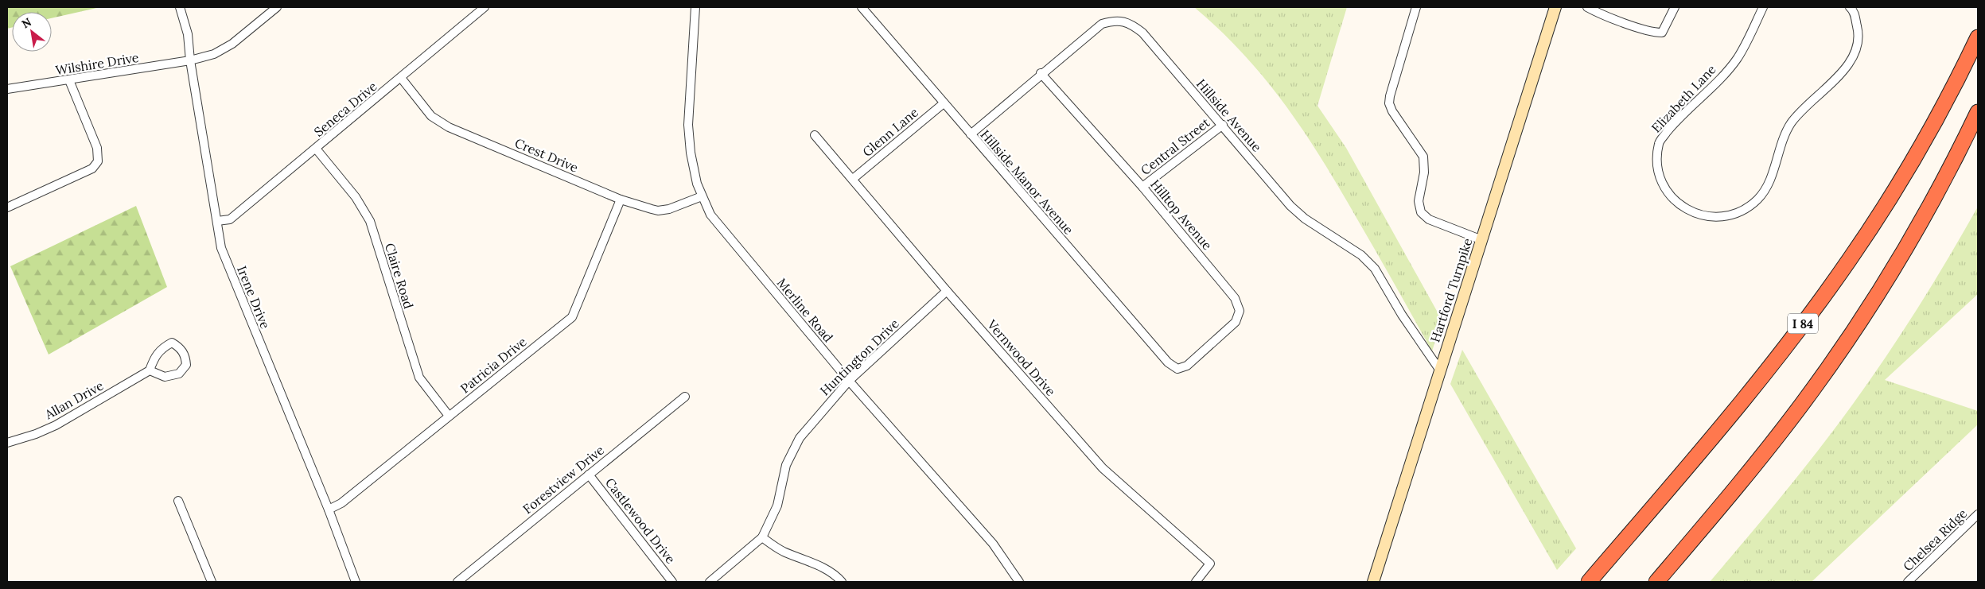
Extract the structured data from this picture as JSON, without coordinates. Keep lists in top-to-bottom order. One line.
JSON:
{"streets":{"highway":["I 84"],"main road":["Hartford Turnpike"],"street":["Wilshire Drive","Elizabeth Lane","Seneca Drive","Hillside Avenue","Glenn Lane","Central Street","Crest Drive","Hillside Manor Avenue","Hilltop Avenue","Claire Road","Irene Drive","Merline Road","Huntington Drive","Vernwood Drive","Patricia Drive","Allan Drive","Forestview Drive","Castlewood Drive","Chelsea Ridge"]},"crossings":[["Wilshire Drive","Irene Drive"],["Seneca Drive","Crest Drive"],["Seneca Drive","Claire Road"],["Seneca Drive","Irene Drive"],["Hillside Avenue","Central Street"],["Hillside Avenue","Hillside Manor Avenue"],["Hillside Avenue","Hilltop Avenue"],["Hillside Avenue","Hartford Turnpike"],["Glenn Lane","Hillside Manor Avenue"],["Glenn Lane","Vernwood Drive"],["Central Street","Hilltop Avenue"],["Crest Drive","Merline Road"],["Crest Drive","Patricia Drive"],["Hillside Manor Avenue","Hilltop Avenue"],["Claire Road","Patricia Drive"],["Irene Drive","Patricia Drive"],["Merline Road","Huntington Drive"],["Huntington Drive","Vernwood Drive"],["Forestview Drive","Castlewood Drive"]],"north":"top left"}
